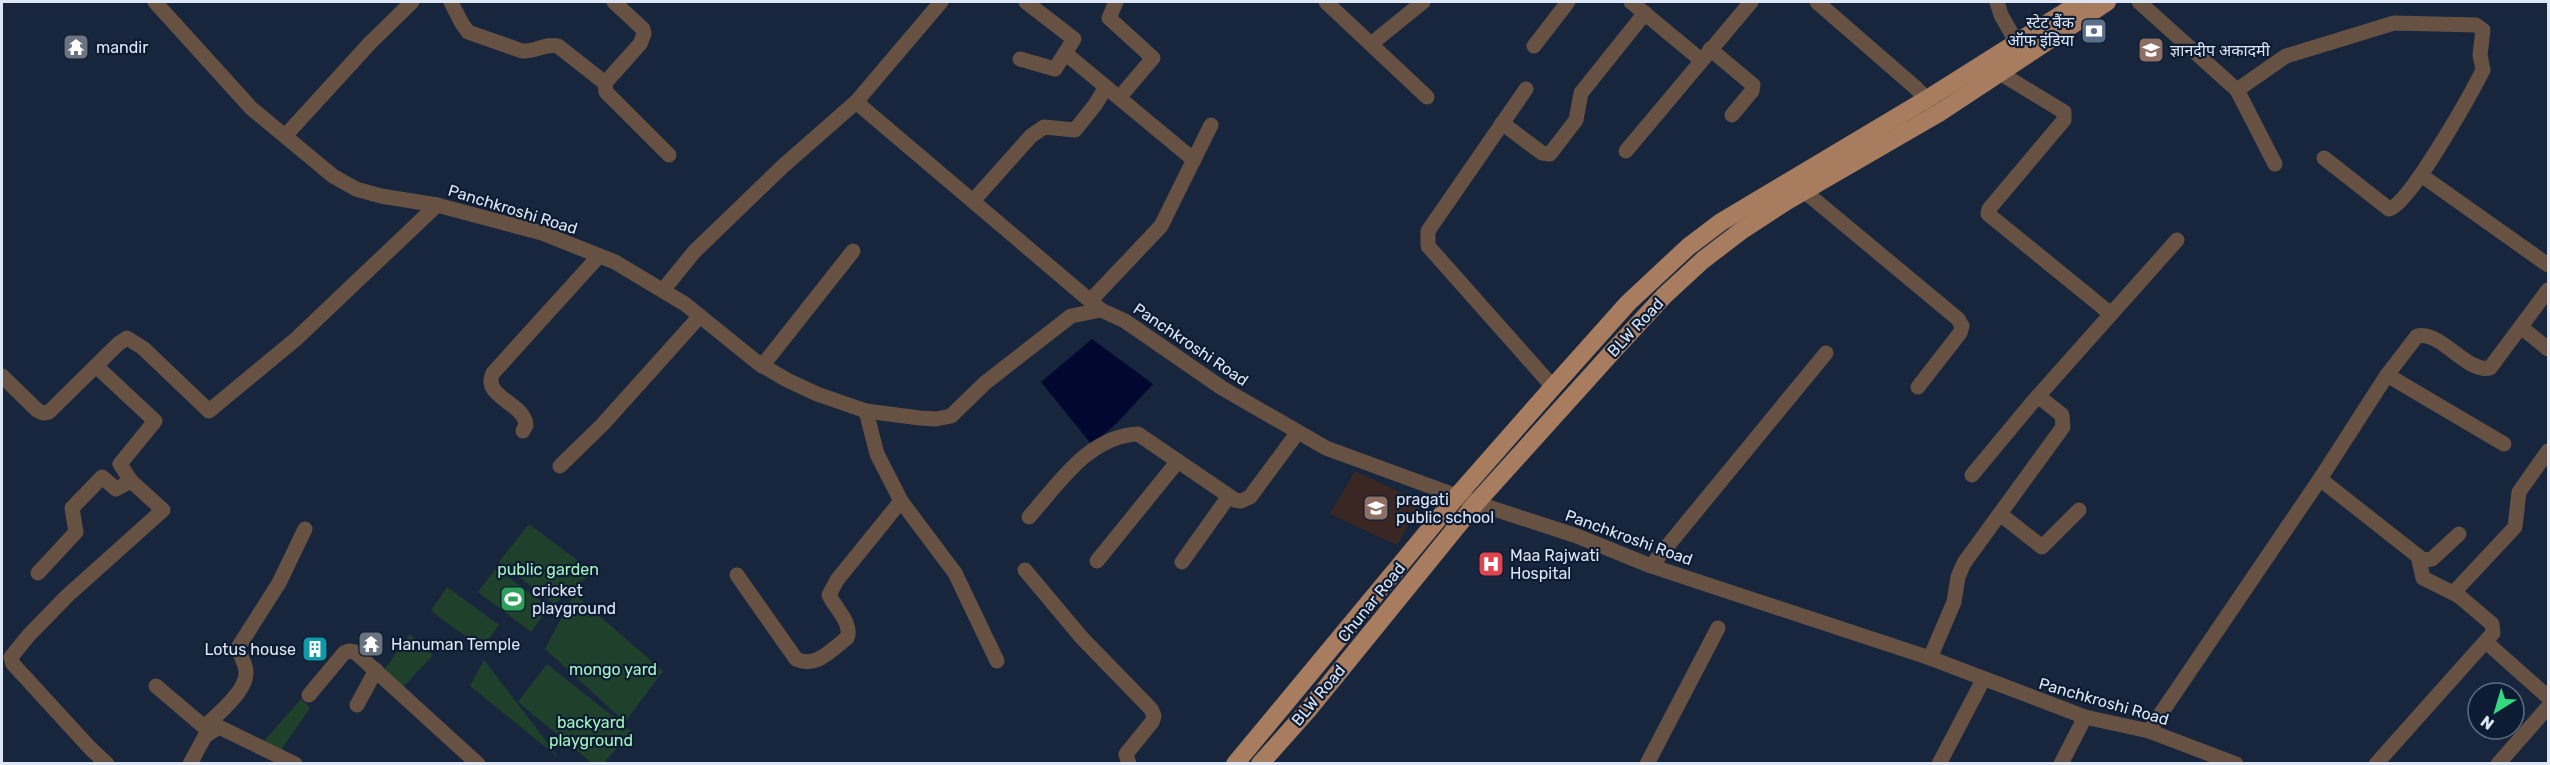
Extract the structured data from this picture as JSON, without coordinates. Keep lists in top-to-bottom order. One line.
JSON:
{"streets":{"main road":["BLW Road","Chunar Road"],"street":["Panchkroshi Road"]},"crossings":[["Panchkroshi Road","BLW Road"],["Panchkroshi Road","Chunar Road"],["BLW Road","Chunar Road"]],"parks":["public garden","mongo yard","backyard playground"],"places":{"bank":["स्टेट बैंक ऑफ इंडिया"],"temple":["mandir","Hanuman Temple"],"school or university":["ज्ञानदीप अकादमी","pragati public school"],"hospital":["Maa Rajwati Hospital"],"sports":["cricket playground"],"building":["Lotus house"]},"north":"bottom left"}
